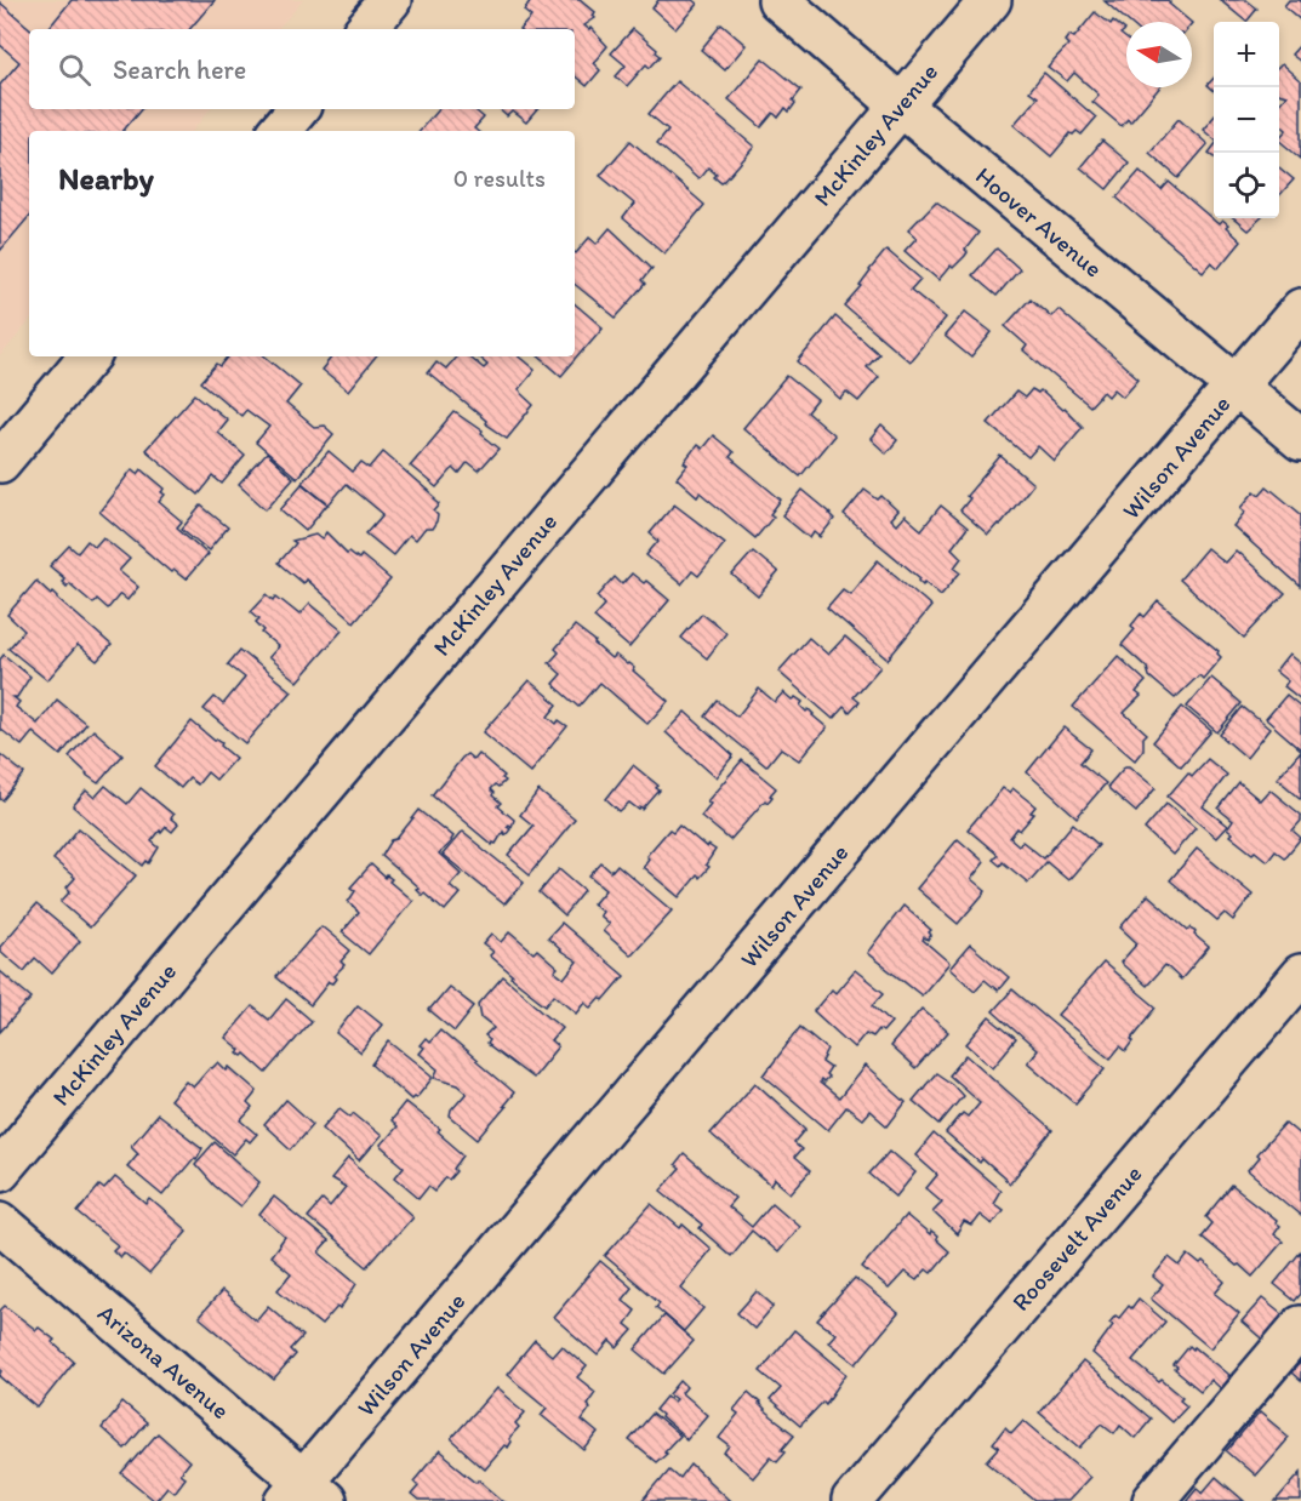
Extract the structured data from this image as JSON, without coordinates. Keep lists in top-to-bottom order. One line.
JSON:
{"streets":{"street":["McKinley Avenue","Hoover Avenue","Wilson Avenue","Roosevelt Avenue","Arizona Avenue"]},"crossings":[["McKinley Avenue","Hoover Avenue"],["Hoover Avenue","Wilson Avenue"],["Wilson Avenue","Arizona Avenue"]],"north":"left","page":{"map_buttons":["+","−"],"search":"Search here","heading":["Nearby","0 results"]}}
